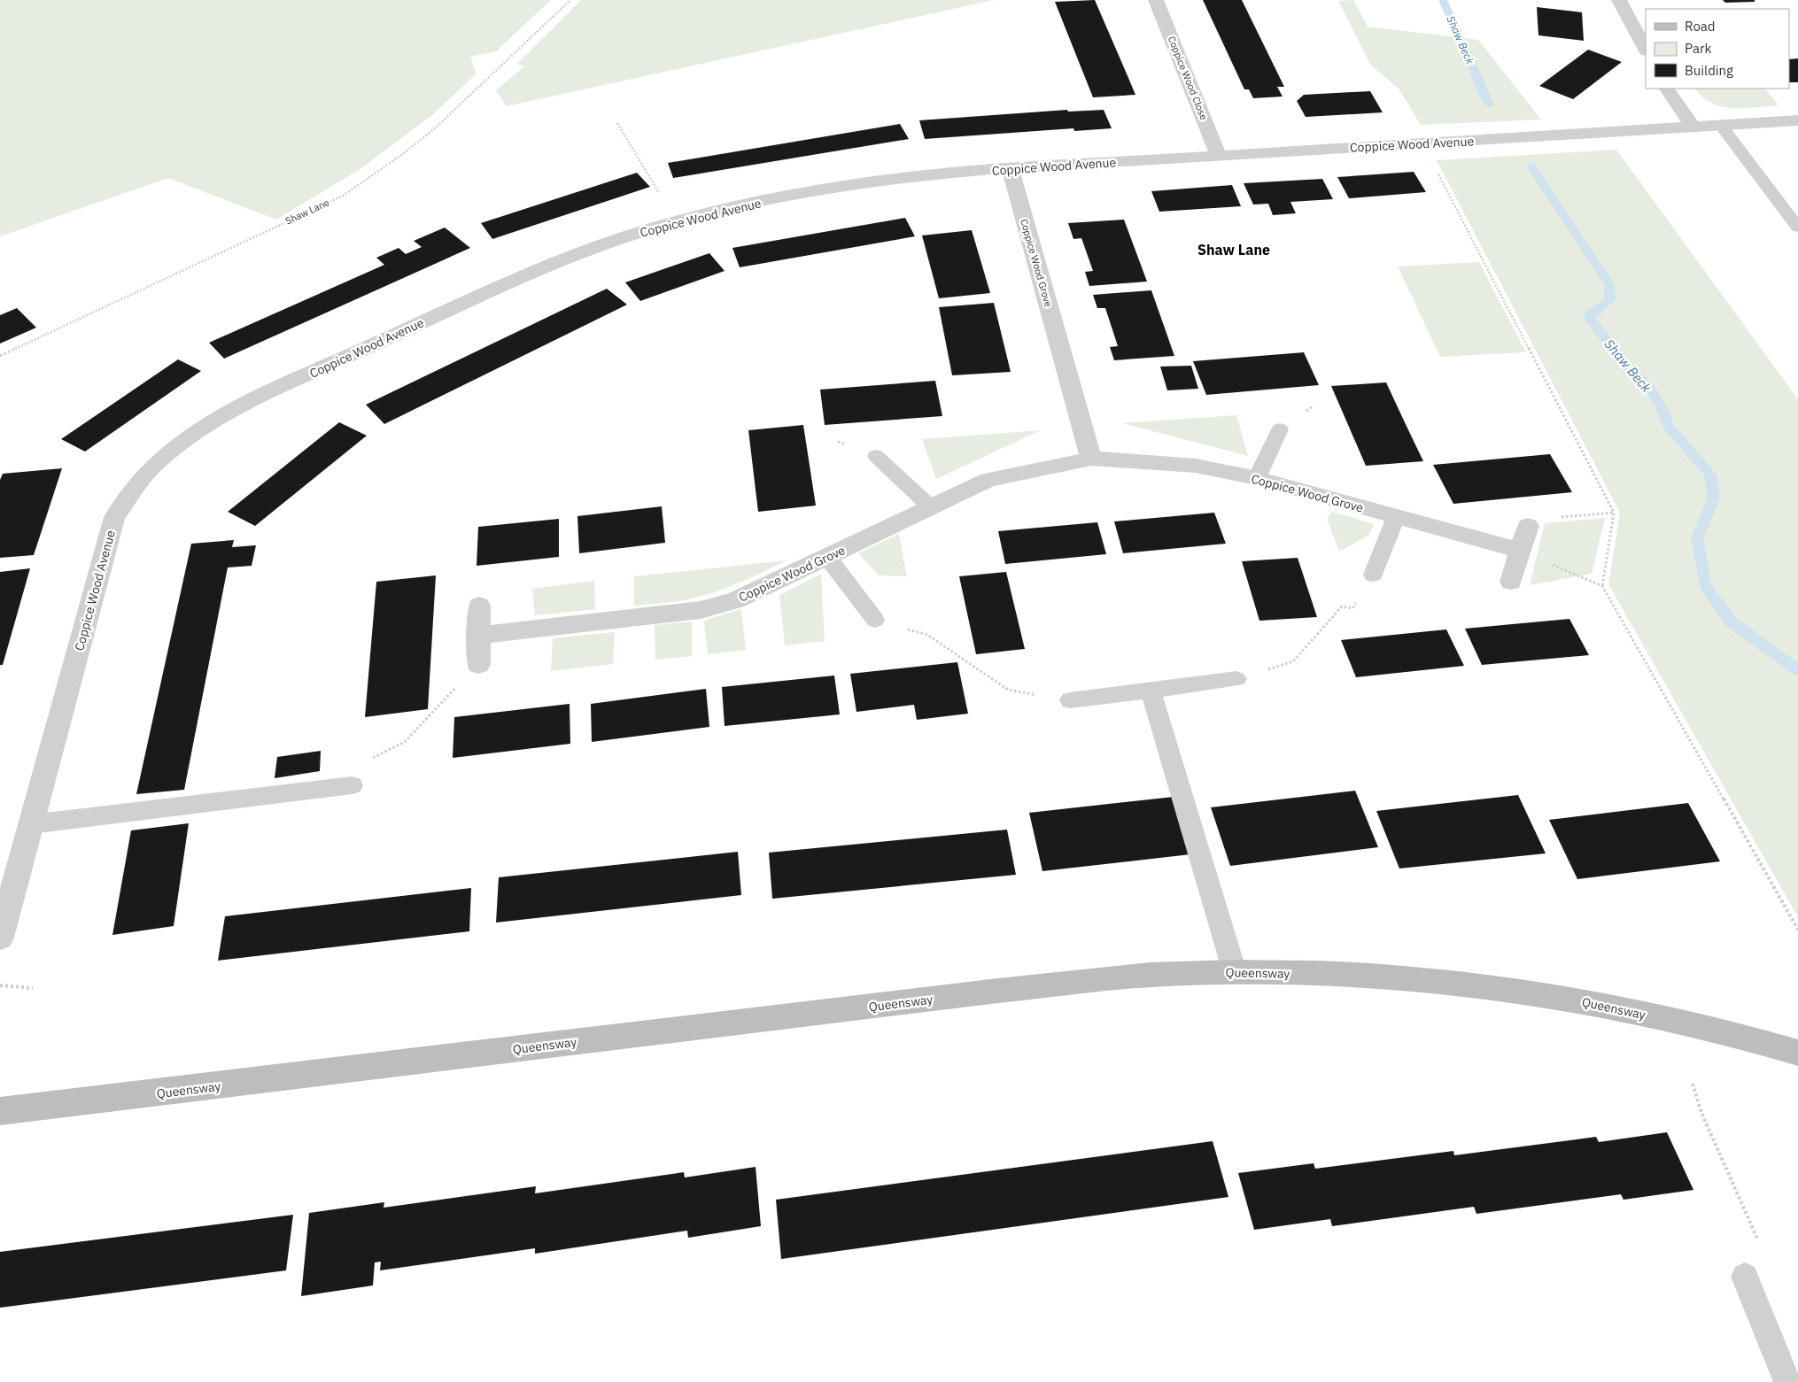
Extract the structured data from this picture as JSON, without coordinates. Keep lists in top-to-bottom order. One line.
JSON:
{"streets":{"street":["Coppice Wood Close","Coppice Wood Avenue","Coppice Wood Grove","Queensway"],"path":["Shaw Lane"]},"crossings":[["Coppice Wood Close","Coppice Wood Avenue"],["Coppice Wood Avenue","Coppice Wood Grove"]],"districts":["Shaw Lane"],"water":["Shaw Beck"],"legend":["Road","Park","Building"]}
